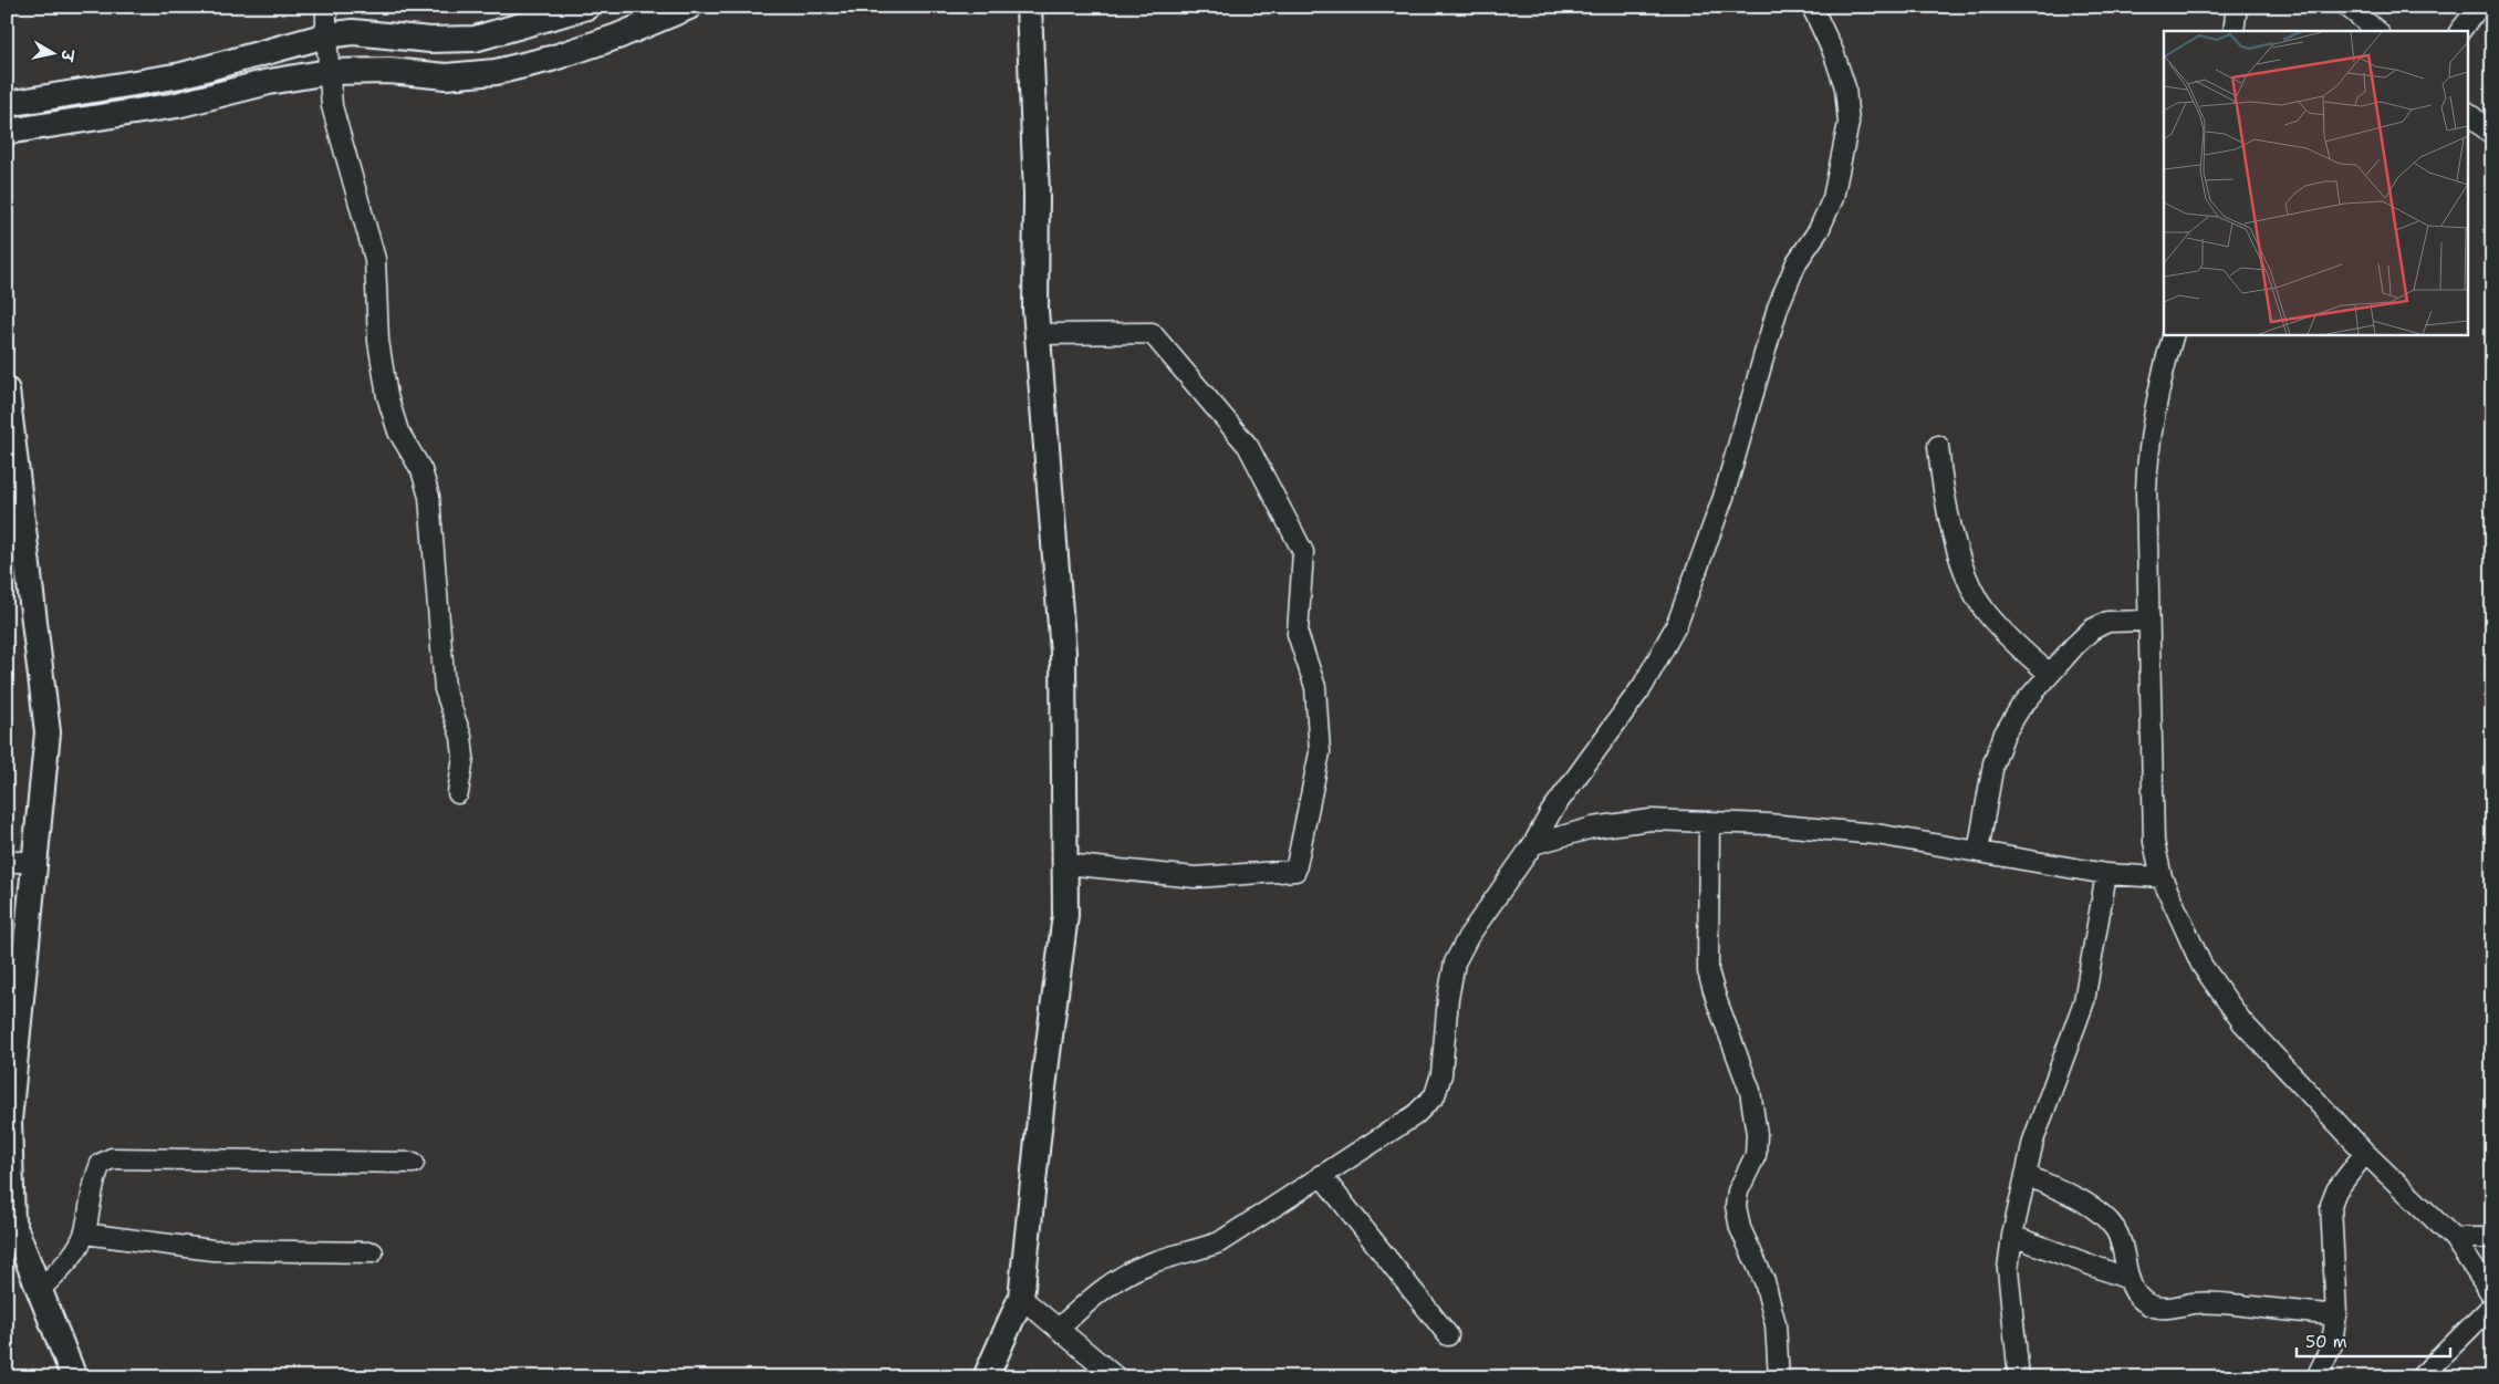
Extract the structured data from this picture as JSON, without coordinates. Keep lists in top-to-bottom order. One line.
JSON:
{"scale_bar":"50 m","north":"right"}
